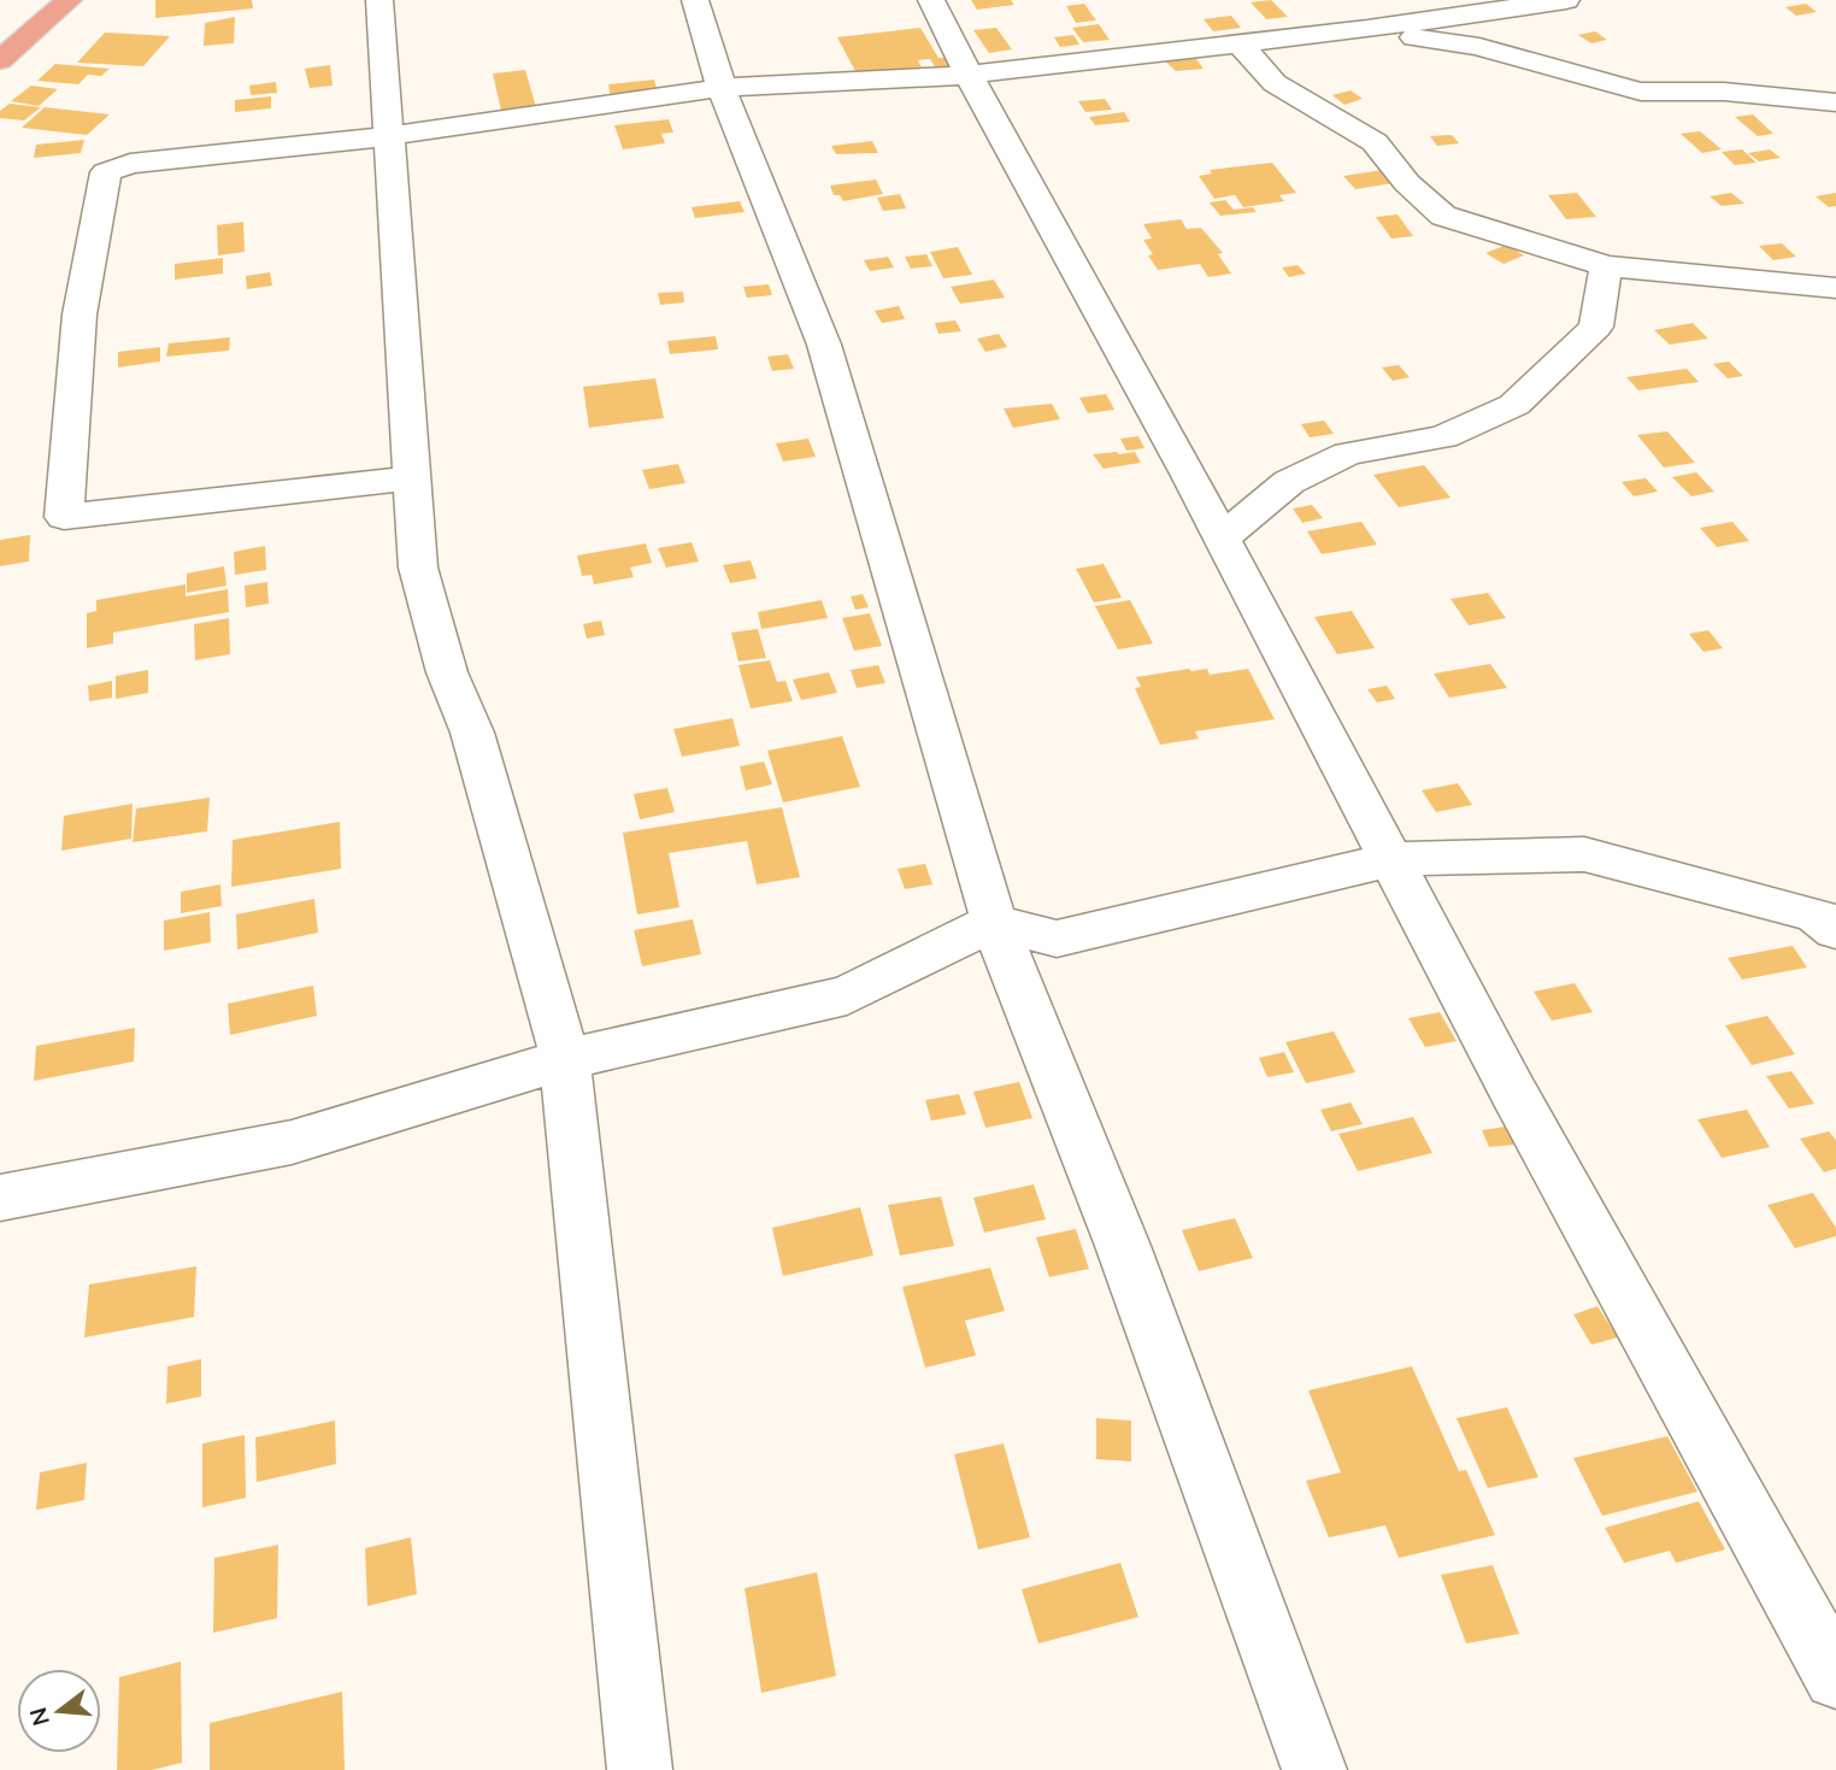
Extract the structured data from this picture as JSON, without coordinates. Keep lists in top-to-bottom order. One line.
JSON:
{"north":"left"}
